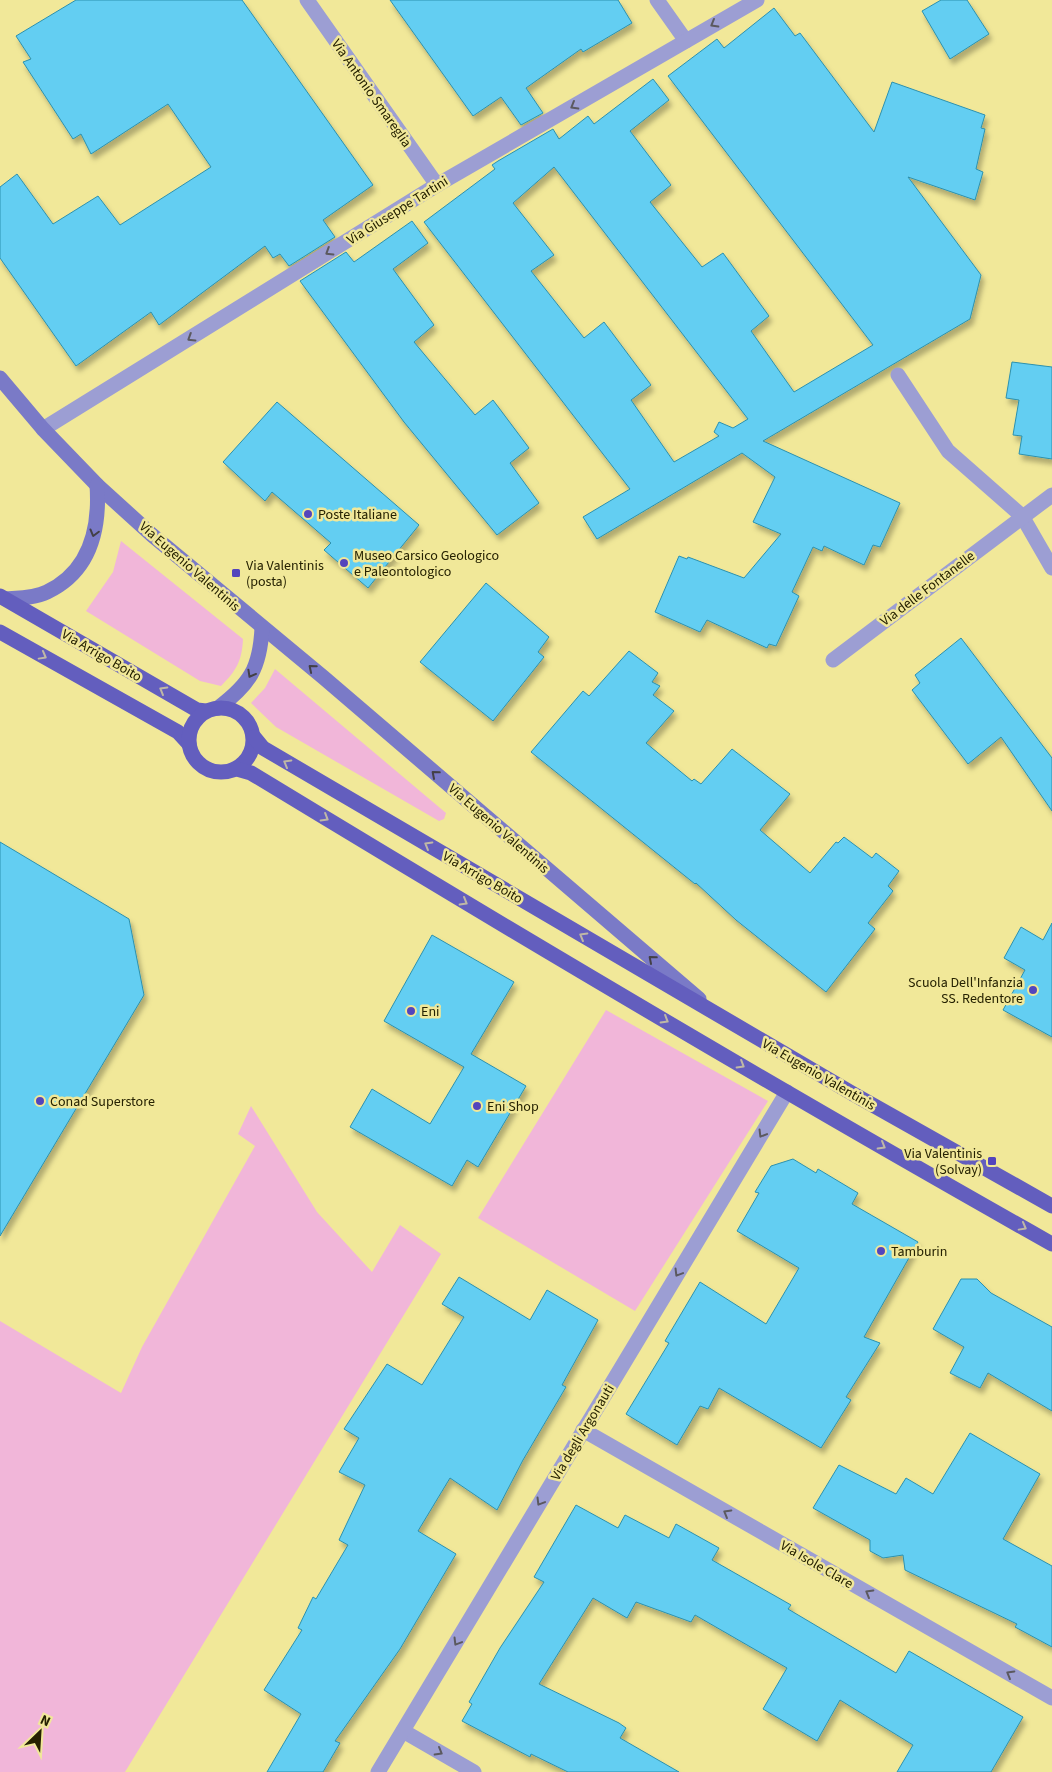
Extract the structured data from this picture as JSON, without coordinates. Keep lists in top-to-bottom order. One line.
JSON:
{"streets":{"main road":["Via Eugenio Valentinis","Via Arrigo Boito"],"street":["Via Antonio Smareglia","Via Giuseppe Tartini","Via delle Fontanelle","Via degli Argonauti","Via Isole Clare"]},"crossings":[["Via Antonio Smareglia","Via Giuseppe Tartini"],["Via Giuseppe Tartini","Via Eugenio Valentinis"],["Via Eugenio Valentinis","Via Arrigo Boito"],["Via degli Argonauti","Via Isole Clare"]],"one_way":["Via Giuseppe Tartini","Via degli Argonauti","Via Isole Clare"],"places":{"other":["Poste Italiane","Museo Carsico Geologico e Paleontologico","Scuola Dell'Infanzia SS. Redentore","Eni","Conad Superstore","Eni Shop","Tamburin"],"transit":["Via Valentinis (posta)","Via Valentinis (Solvay)"]},"north":"top right"}
